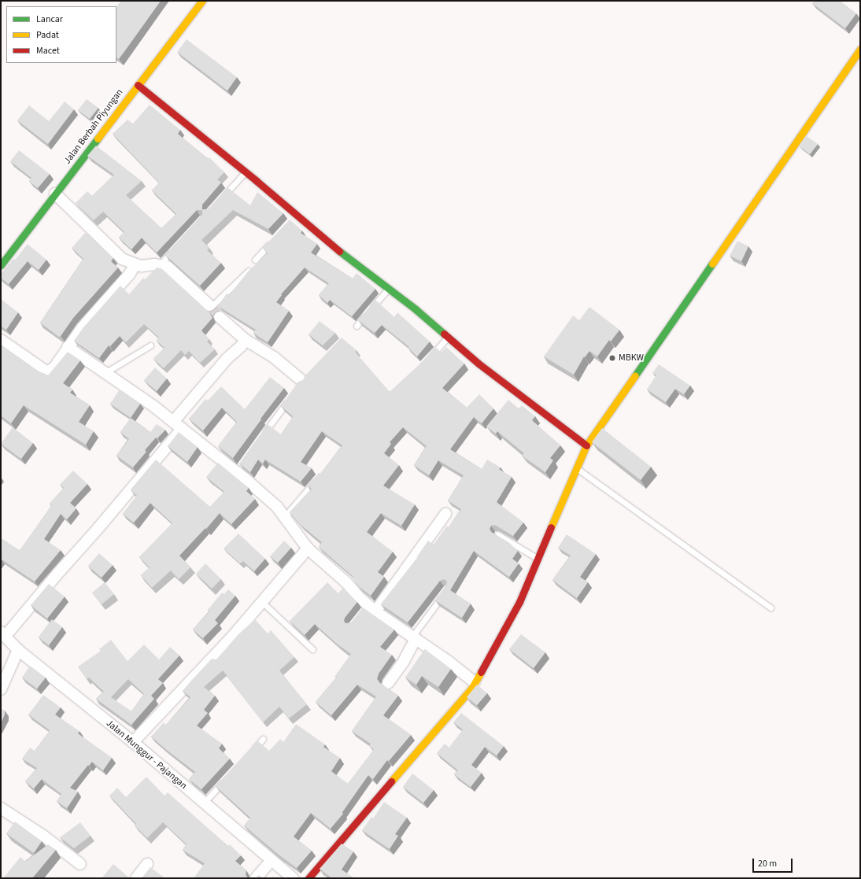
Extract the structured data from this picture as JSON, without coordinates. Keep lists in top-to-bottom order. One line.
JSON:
{"streets":{"street":["Jalan Berbah Piyungan","Jalan Munggur - Pajangan"]},"places":["MBKW"],"legend":["Lancar","Padat","Macet"],"scale_bar":"20 m"}
